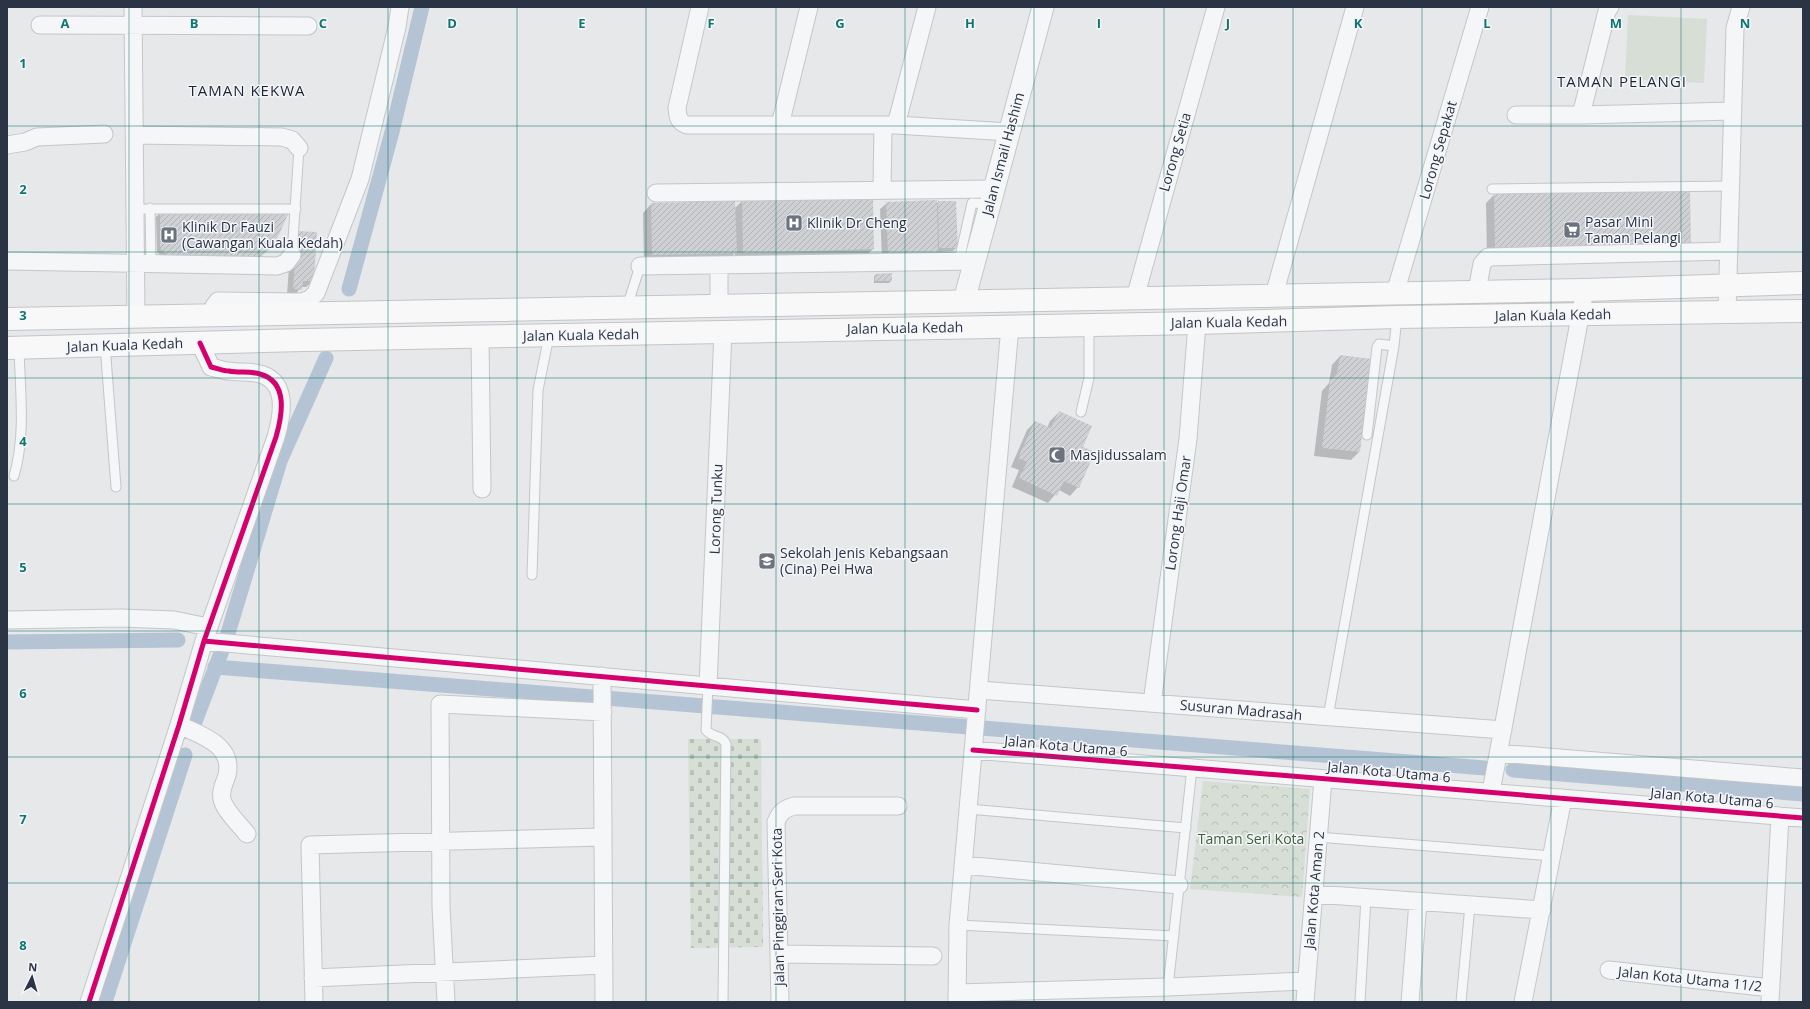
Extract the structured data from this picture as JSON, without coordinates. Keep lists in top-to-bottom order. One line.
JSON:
{"streets":{"main road":["Jalan Kuala Kedah"],"street":["Lorong Sepakat","Lorong Setia","Jalan Ismail Hashim","Lorong Tunku","Lorong Haji Omar","Susuran Madrasah","Jalan Kota Utama 6","Jalan Kota Aman 2","Jalan Pinggiran Seri Kota","Jalan Kota Utama 11/2"]},"crossings":[["Lorong Sepakat","Jalan Kuala Kedah"],["Lorong Setia","Jalan Kuala Kedah"],["Jalan Ismail Hashim","Jalan Kuala Kedah"],["Jalan Kuala Kedah","Lorong Tunku"],["Jalan Kuala Kedah","Lorong Haji Omar"],["Lorong Haji Omar","Susuran Madrasah"],["Jalan Kota Utama 6","Jalan Kota Aman 2"]],"districts":["TAMAN PELANGI","TAMAN KEKWA"],"parks":["Taman Seri Kota"],"places":{"hospital":["Klinik Dr Cheng","Klinik Dr Fauzi (Cawangan Kuala Kedah)"],"supermarket":["Pasar Mini Taman Pelangi"],"mosque":["Masjidussalam"],"school or university":["Sekolah Jenis Kebangsaan (Cina) Pei Hwa"]},"north":"top","grid":{"columns":["A","B","C","D","E","F","G","H","I","J","K","L","M","N"],"rows":["1","2","3","4","5","6","7","8"]}}
